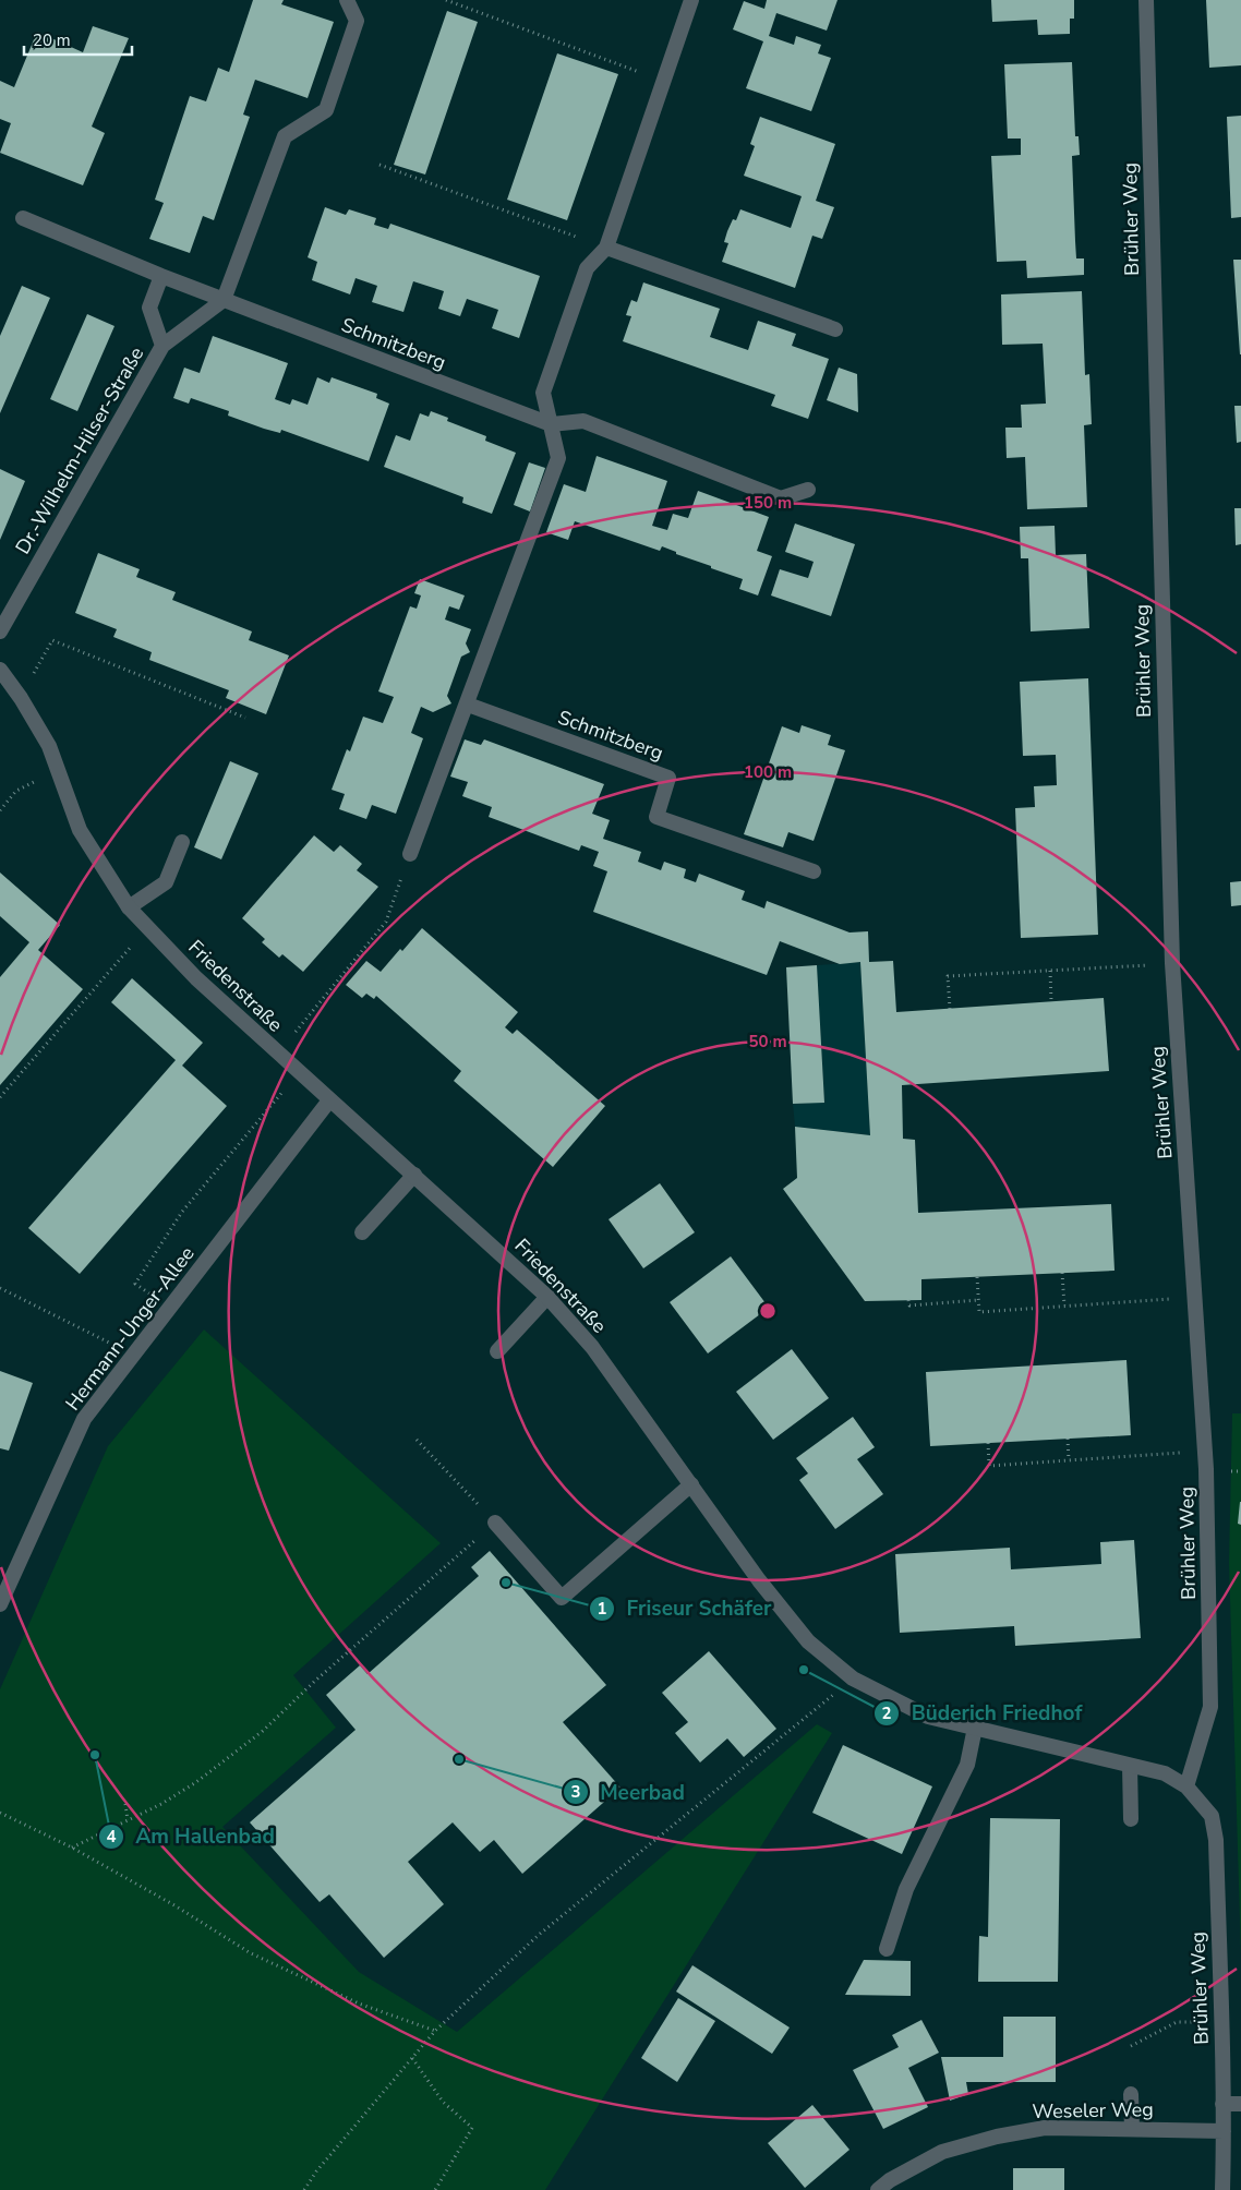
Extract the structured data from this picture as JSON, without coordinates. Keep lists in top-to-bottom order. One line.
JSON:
{"streets":{"street":["Brühler Weg","Schmitzberg","Dr.-Wilhelm-Hilser-Straße","Friedenstraße","Hermann-Unger-Allee","Weseler Weg"]},"crossings":[["Brühler Weg","Friedenstraße"],["Brühler Weg","Weseler Weg"],["Schmitzberg","Dr.-Wilhelm-Hilser-Straße"],["Friedenstraße","Hermann-Unger-Allee"]],"places":["Friseur Schäfer","Büderich Friedhof","Am Hallenbad","Meerbad"],"scale_bar":"20 m","rings":["150 m","100 m","50 m"]}
